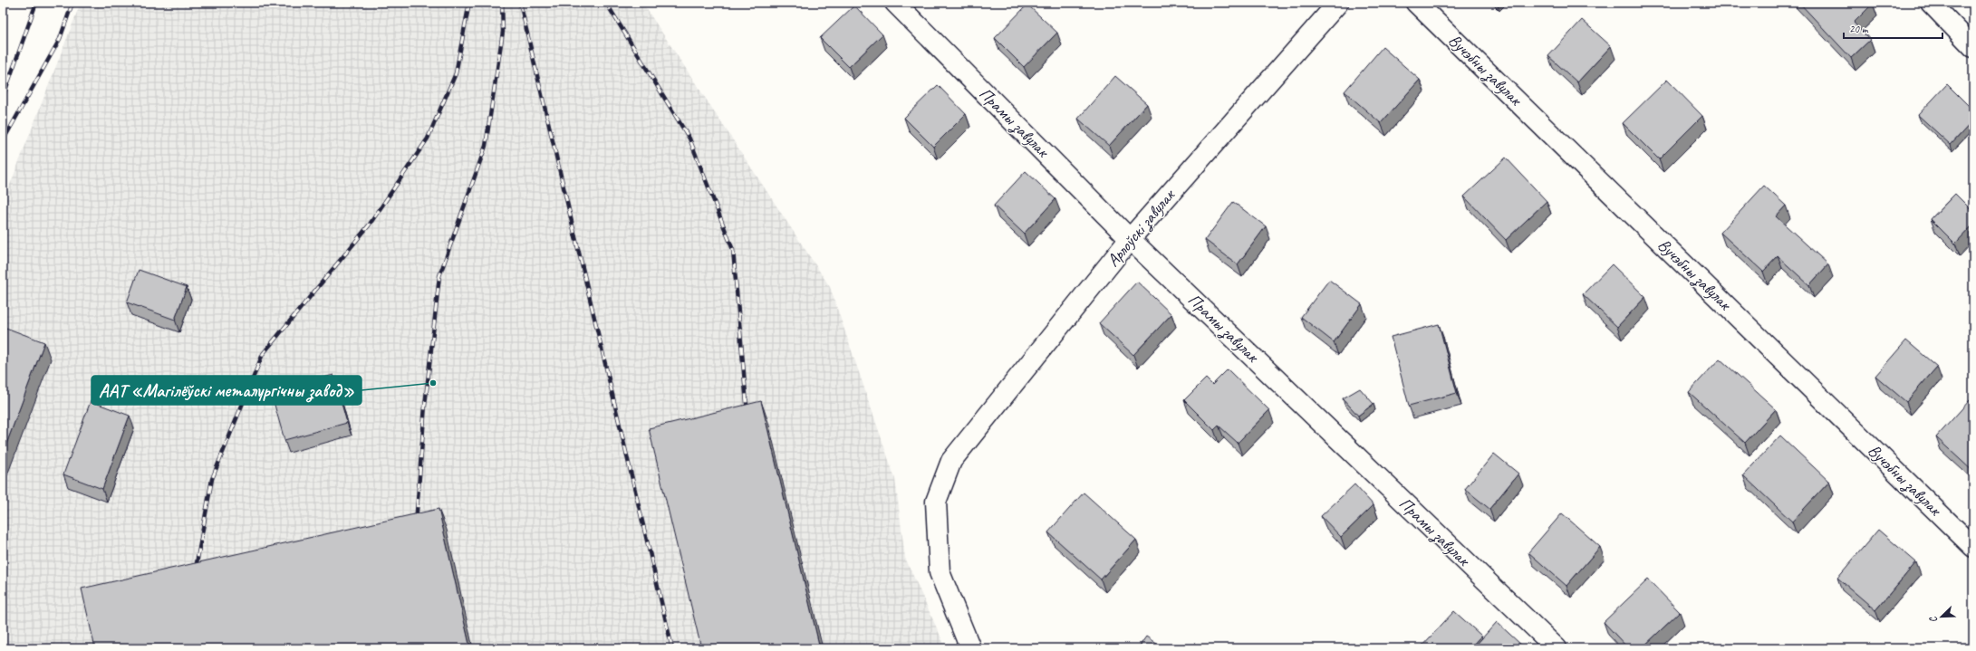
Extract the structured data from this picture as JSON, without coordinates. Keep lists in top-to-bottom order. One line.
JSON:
{"streets":{"street":["Вучэбны завулак","Прамы завулак","Арлоўскі завулак"]},"crossings":[["Прамы завулак","Арлоўскі завулак"]],"places":["ААТ «Магілёўскі металургічны завод»"],"scale_bar":"20 m","north":"bottom left"}
